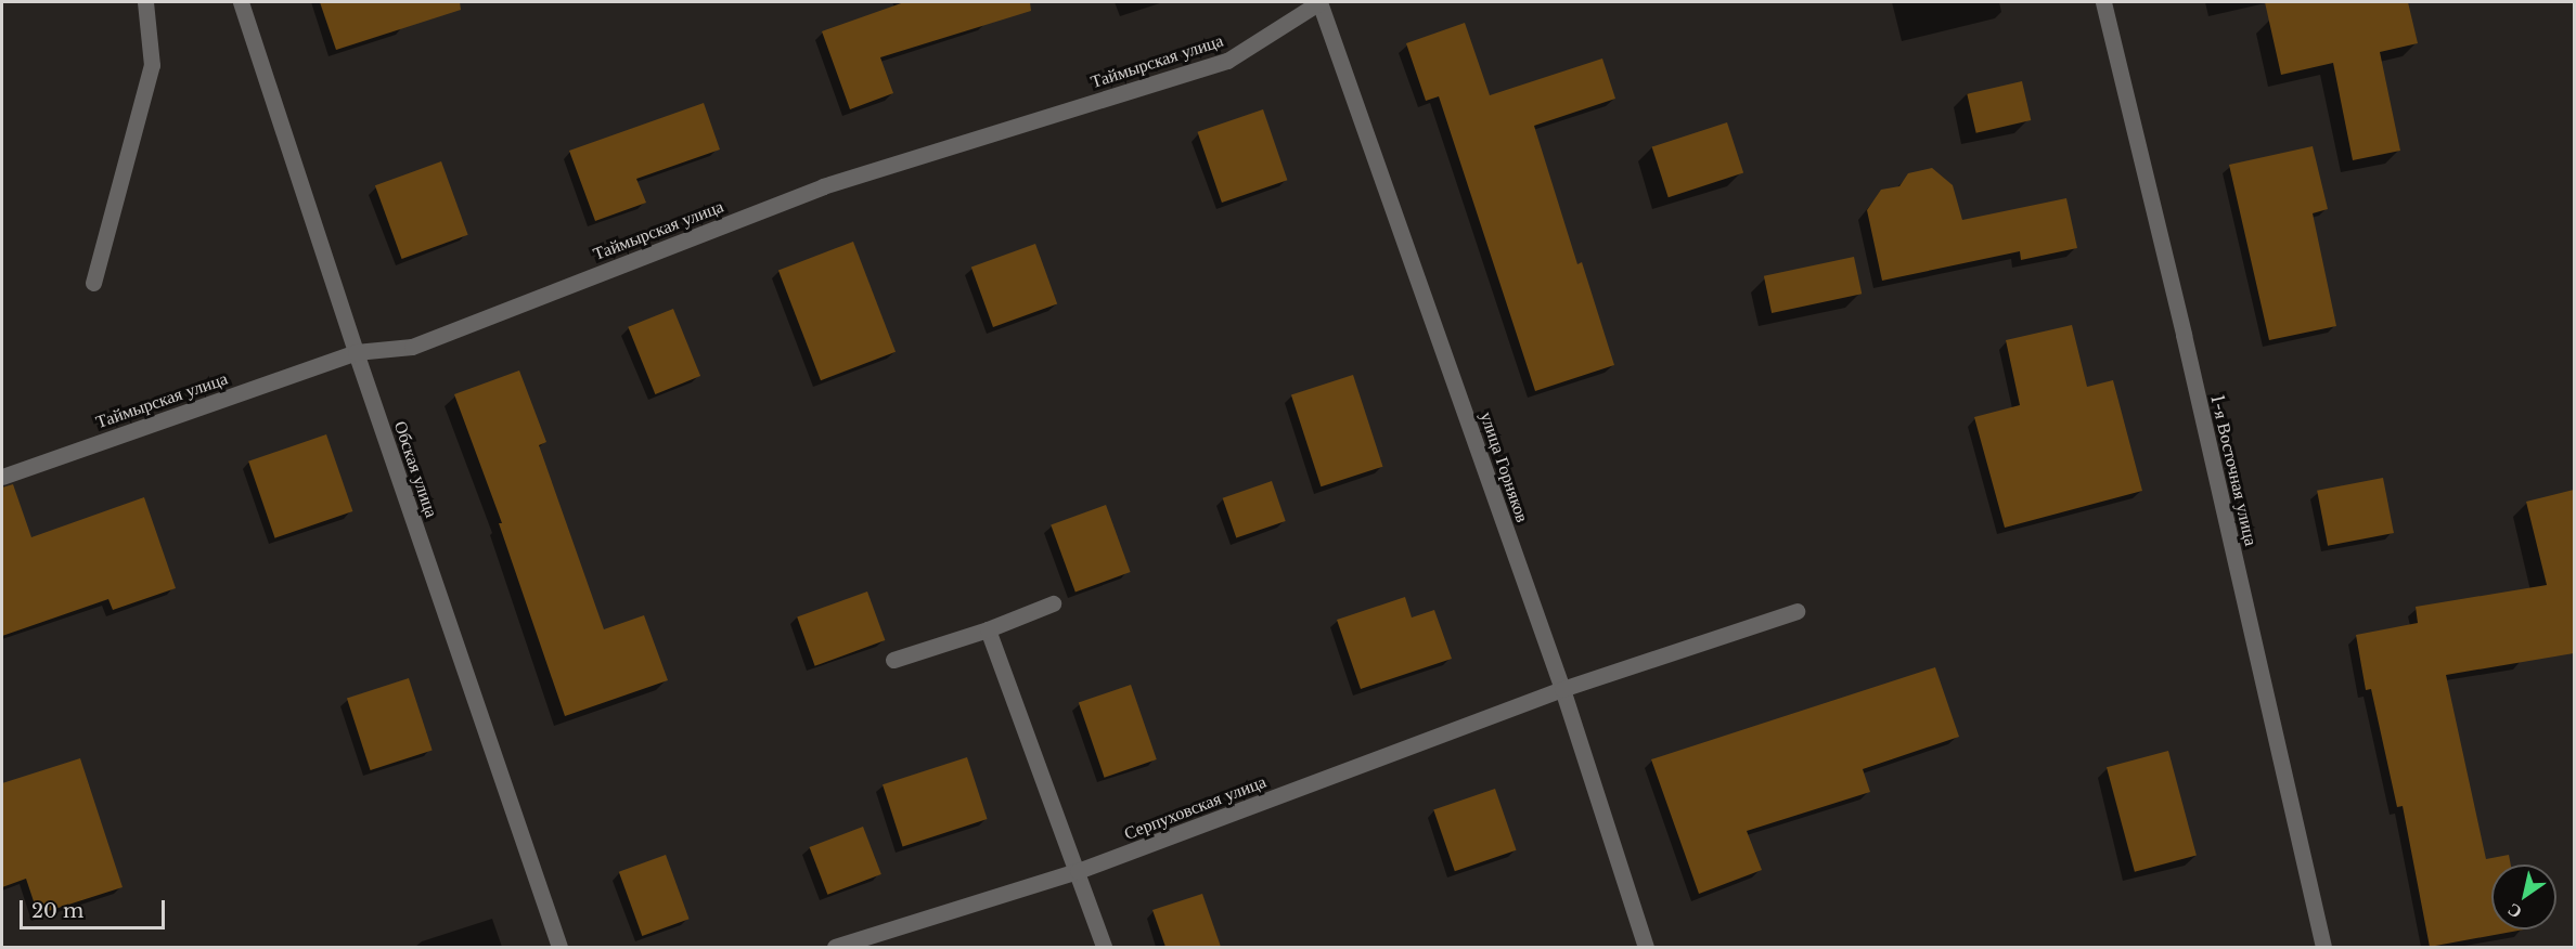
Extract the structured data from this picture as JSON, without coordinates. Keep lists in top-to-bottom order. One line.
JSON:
{"streets":{"street":["Таймырская улица","улица Горняков","Обская улица","1-я Восточная улица","Серпуховская улица"]},"crossings":[["Таймырская улица","улица Горняков"],["Таймырская улица","Обская улица"],["улица Горняков","Серпуховская улица"]],"scale_bar":"20 m","north":"bottom left"}
